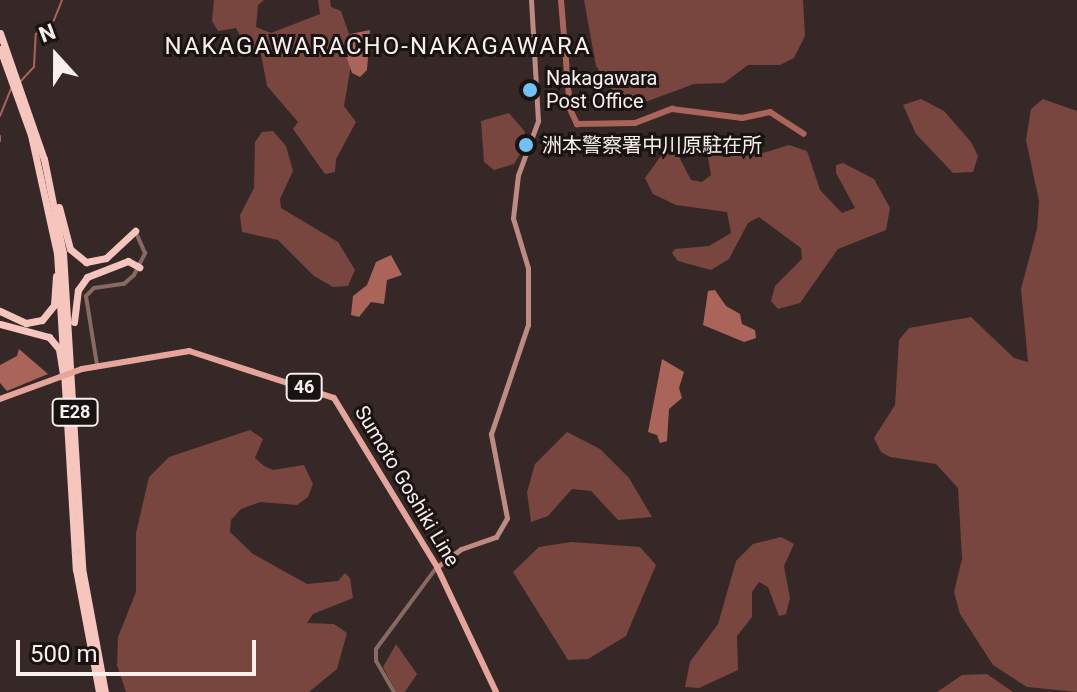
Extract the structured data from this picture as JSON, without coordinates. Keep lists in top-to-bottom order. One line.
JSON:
{"streets":{"highway":["E28"],"main road":["46","Sumoto Goshiki Line"]},"districts":["NAKAGAWARACHO-NAKAGAWARA"],"places":["Nakagawara Post Office","洲本警察署中川原駐在所"],"scale_bar":"500 m","north":"top"}
